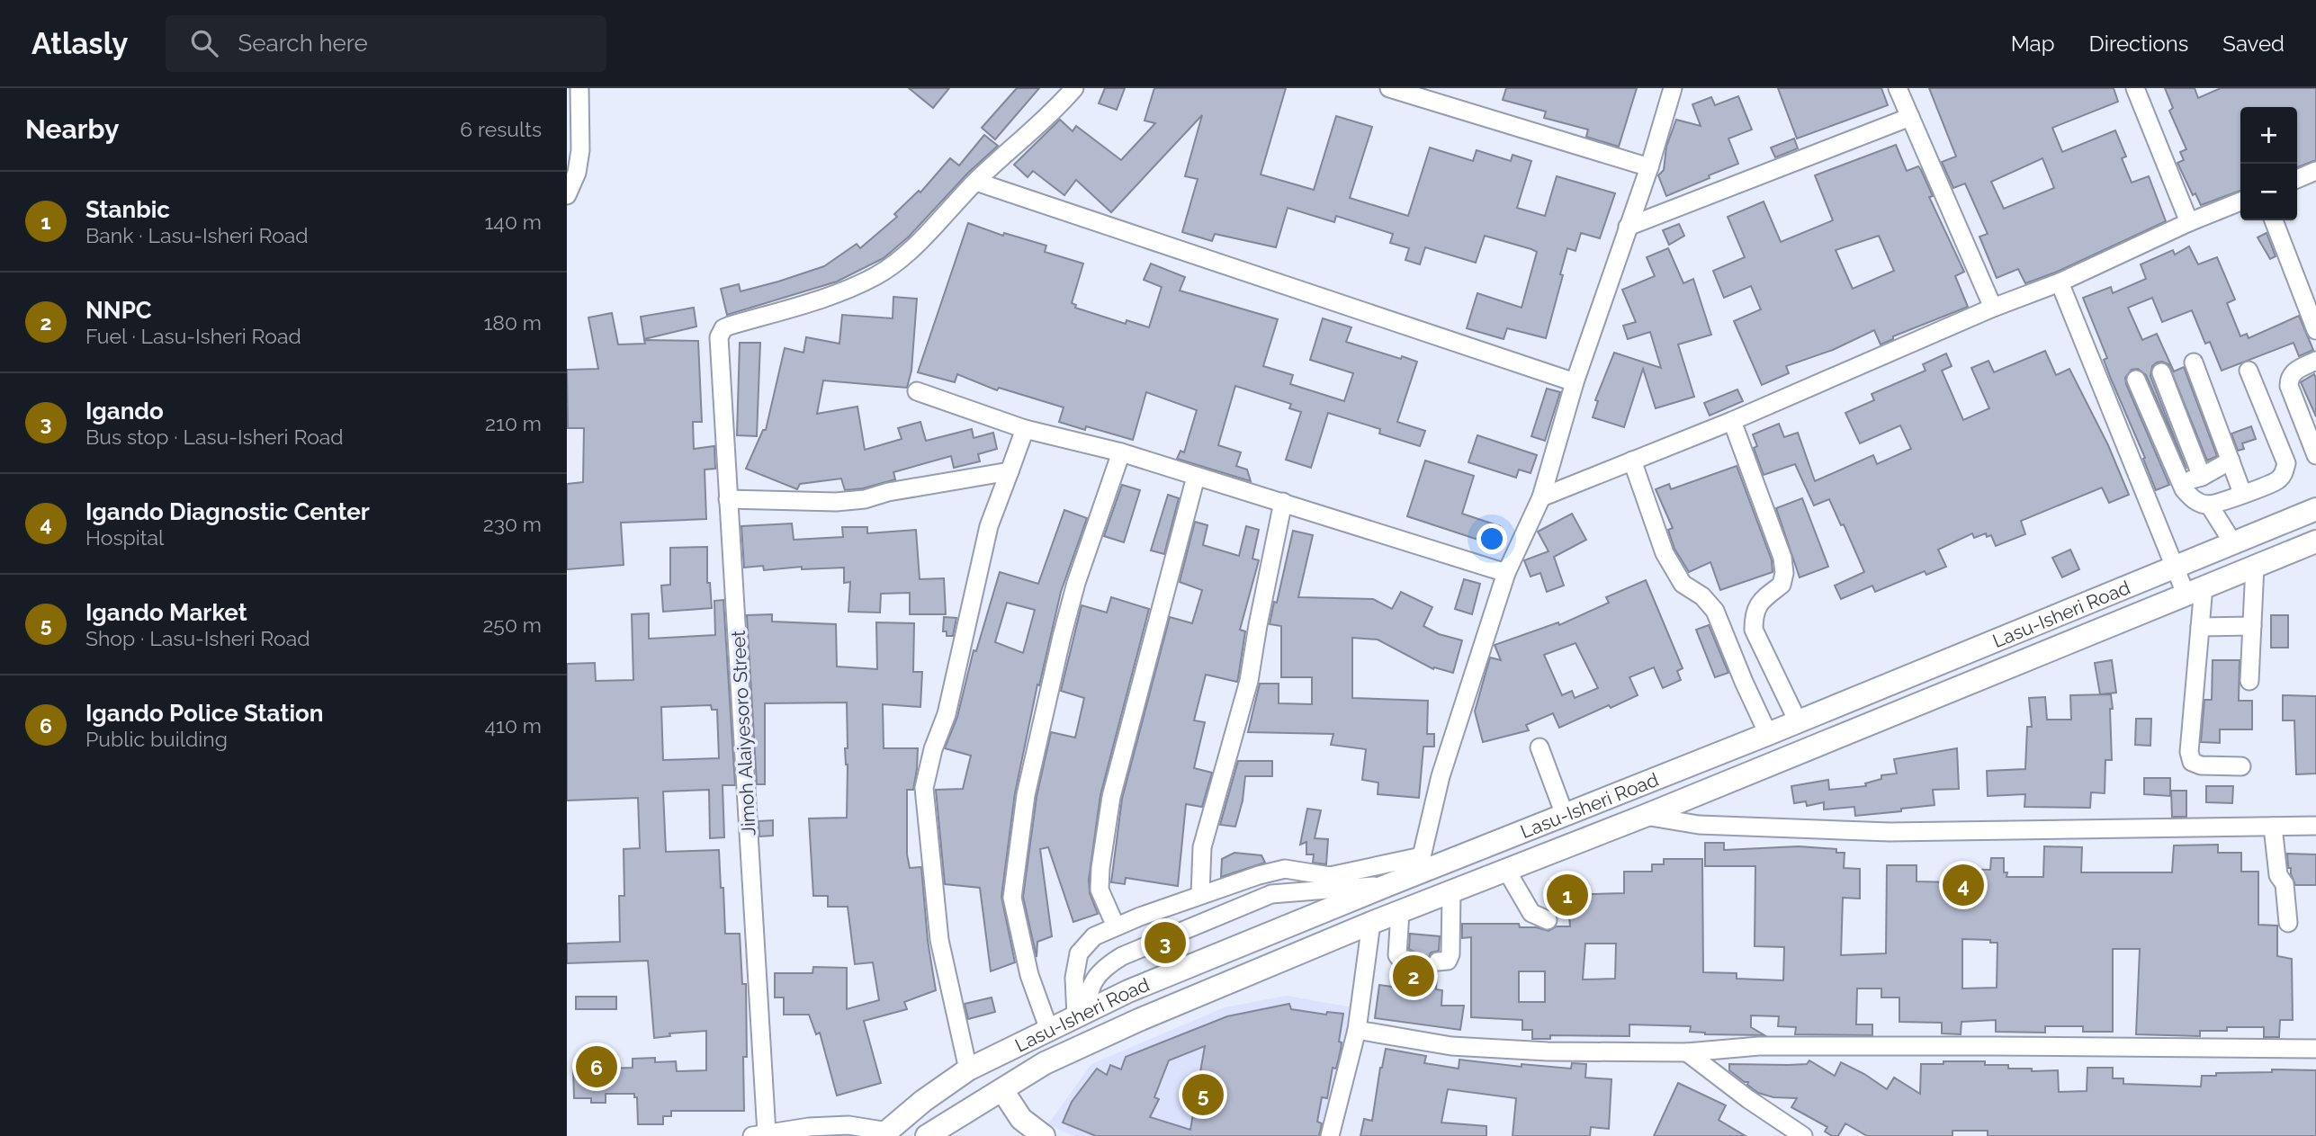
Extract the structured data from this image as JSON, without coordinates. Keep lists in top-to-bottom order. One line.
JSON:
{"streets":{"main road":["Lasu-Isheri Road"],"street":["Jimoh Alaiyesoro Street"]},"page":{"header":"Atlasly","search":"Search here","nav":["Map","Directions","Saved"],"heading":["Nearby","6 results"],"map_buttons":["+","−"],"list":[{"mark":"1","name":"Stanbic","note":"Bank · Lasu-Isheri Road","value":"140 m"},{"mark":"2","name":"NNPC","note":"Fuel · Lasu-Isheri Road","value":"180 m"},{"mark":"3","name":"Igando","note":"Bus stop · Lasu-Isheri Road","value":"210 m"},{"mark":"4","name":"Igando Diagnostic Center","note":"Hospital","value":"230 m"},{"mark":"5","name":"Igando Market","note":"Shop · Lasu-Isheri Road","value":"250 m"},{"mark":"6","name":"Igando Police Station","note":"Public building","value":"410 m"}],"pins":["4","1","3","2","6","5"]}}
